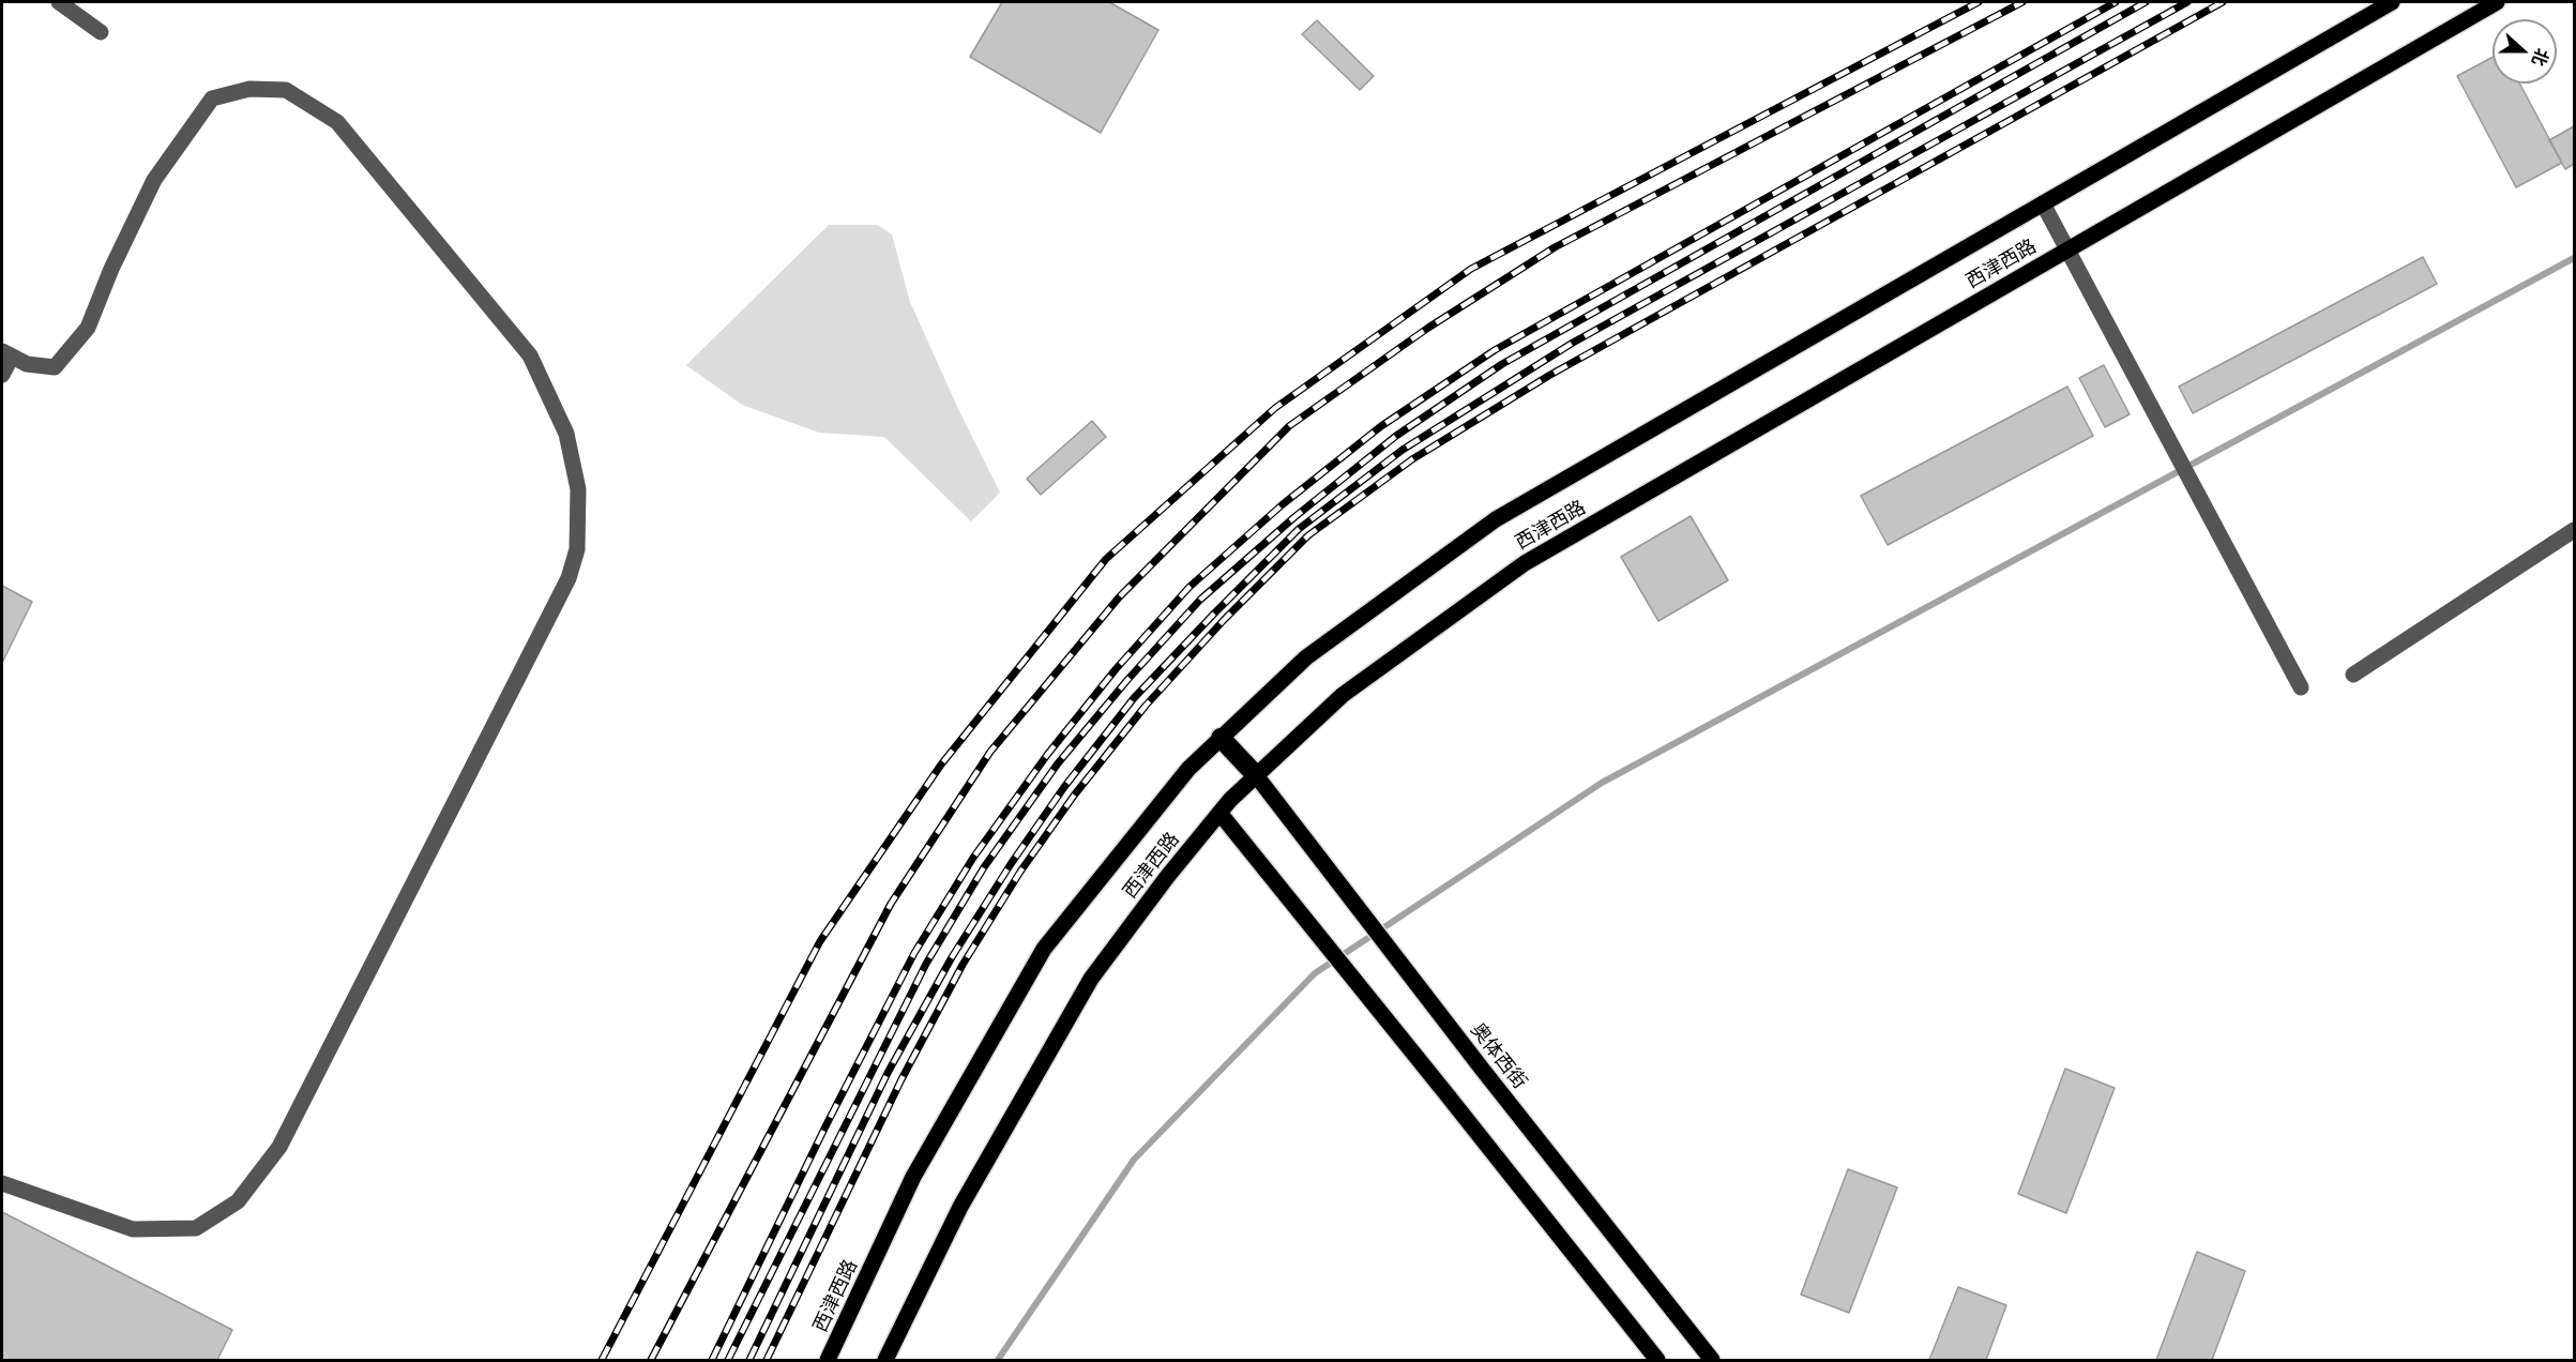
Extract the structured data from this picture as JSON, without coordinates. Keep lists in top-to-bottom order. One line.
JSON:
{"streets":{"main road":["西津西路","奥体西街"]},"crossings":[["西津西路","奥体西街"]],"north":"right"}
